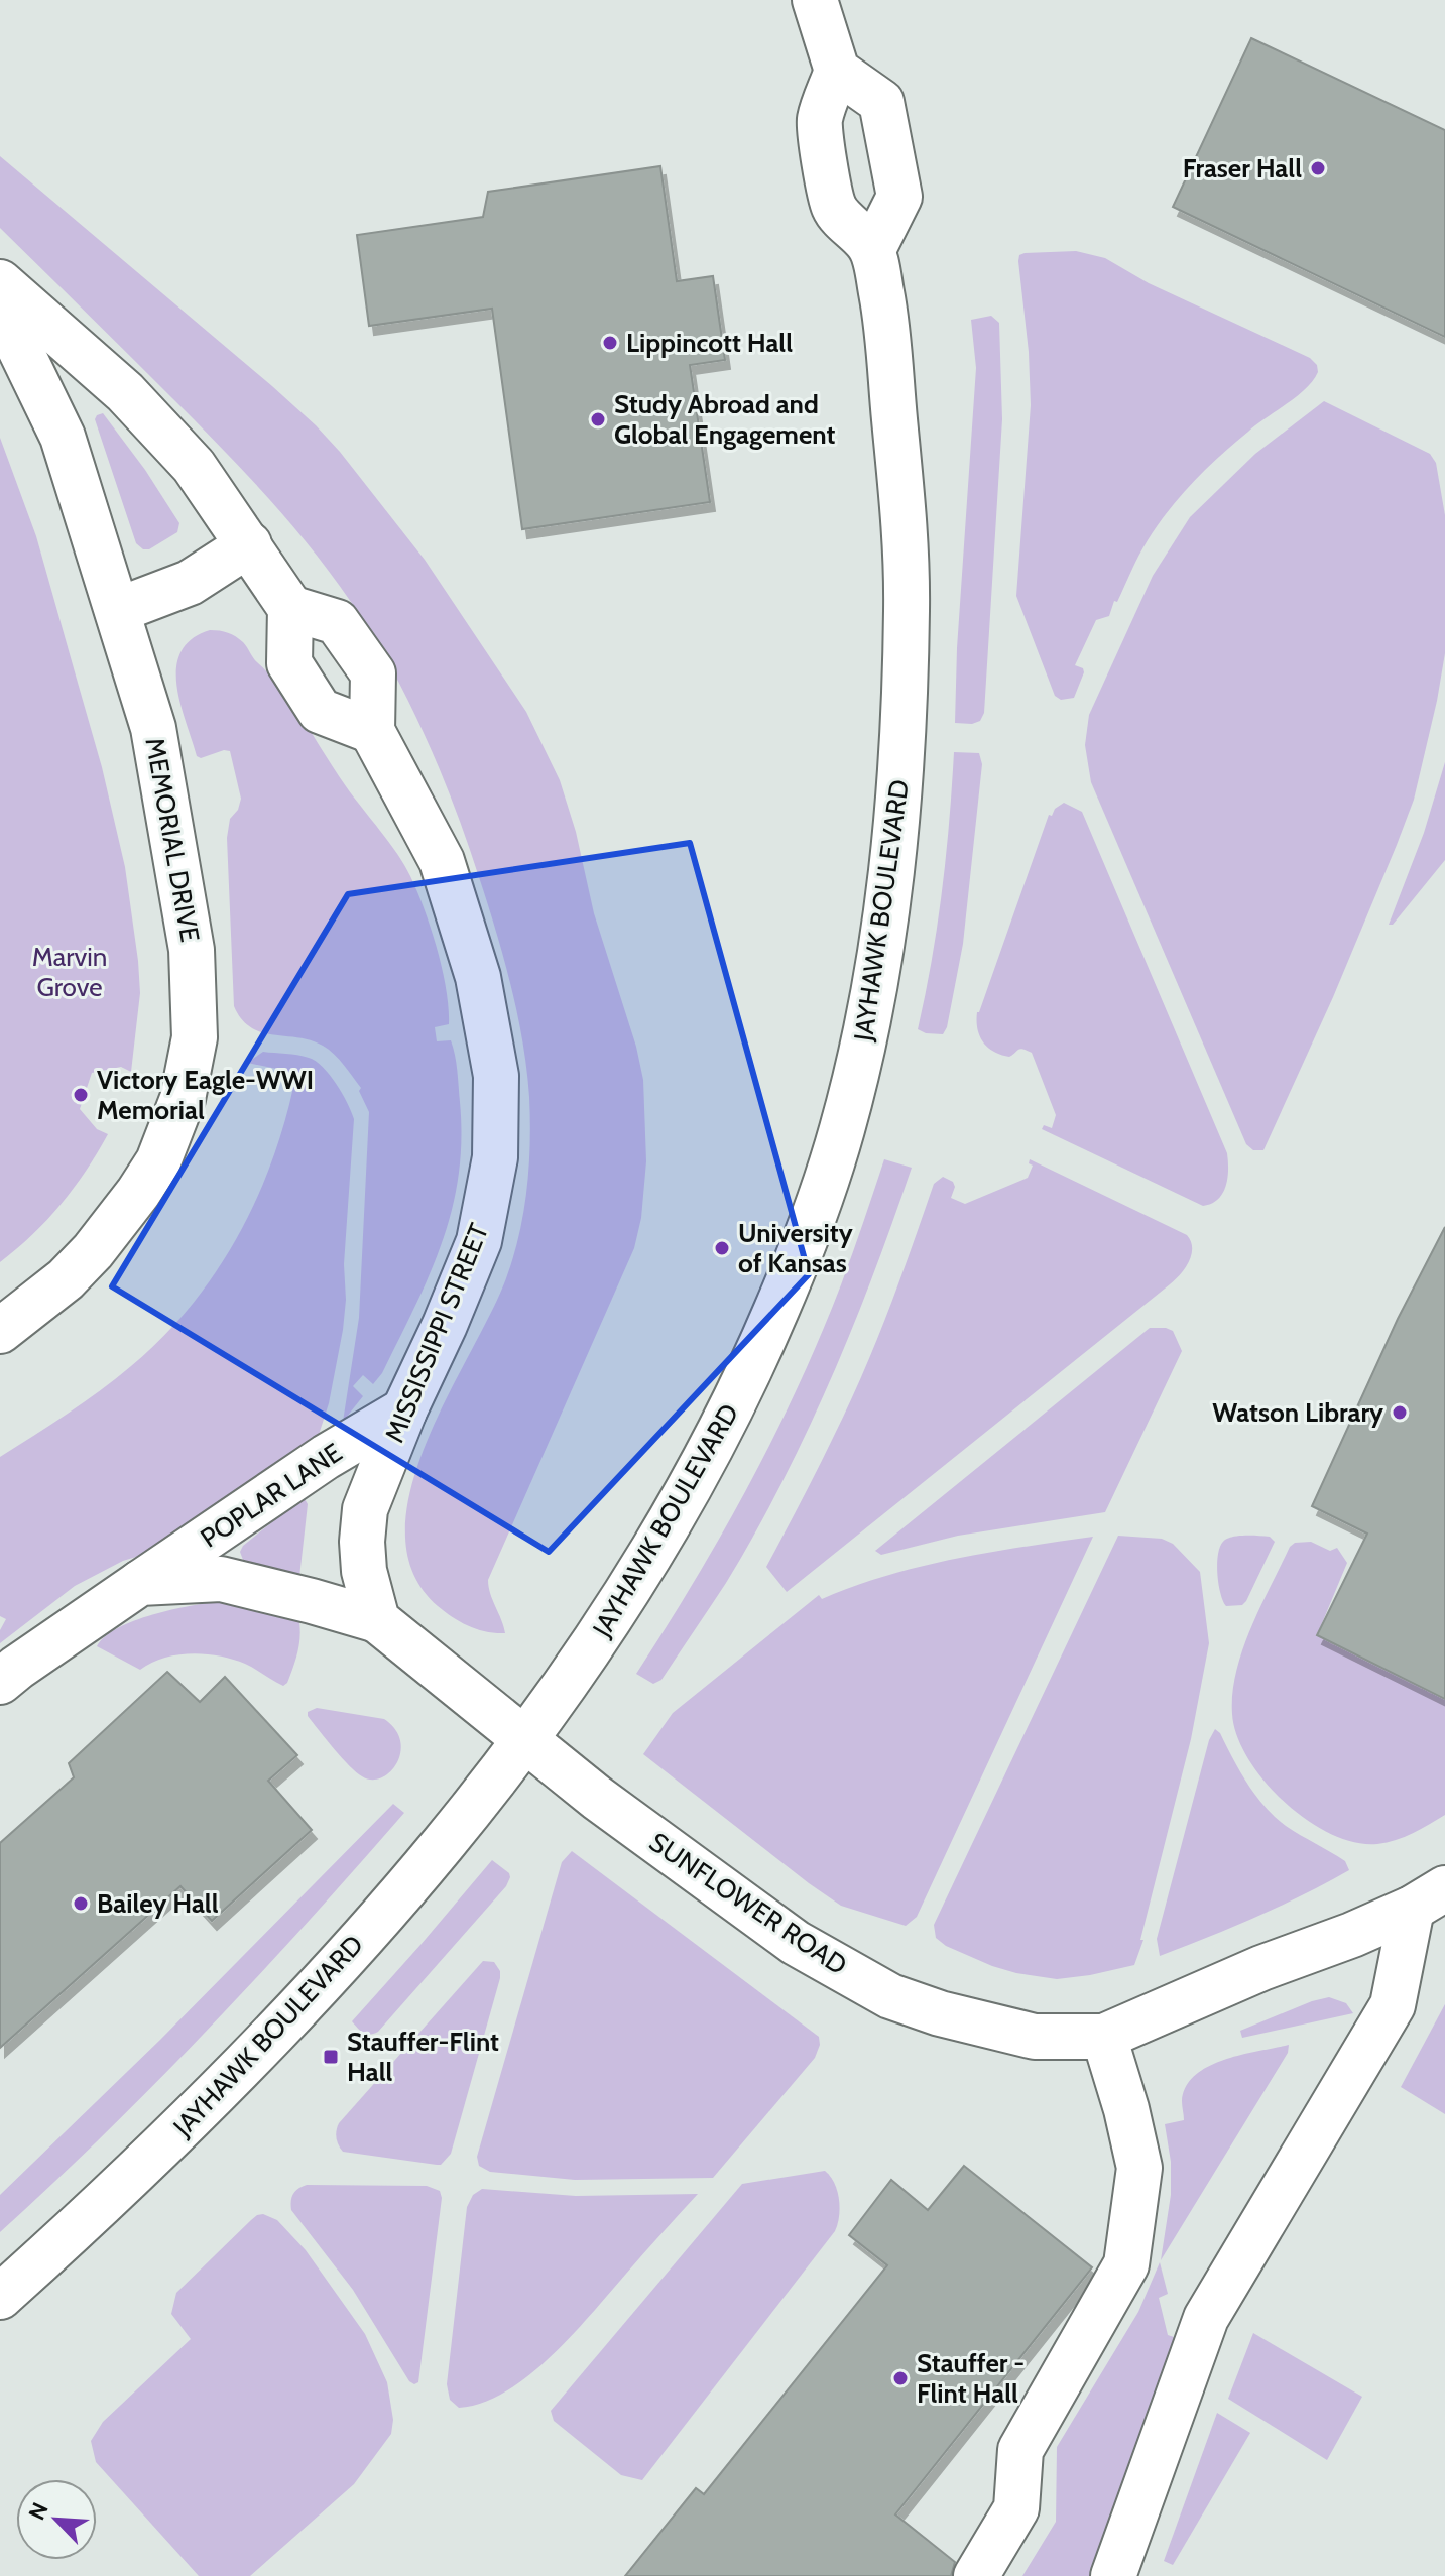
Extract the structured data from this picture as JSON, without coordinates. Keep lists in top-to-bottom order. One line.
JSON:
{"streets":{"street":["MEMORIAL DRIVE","JAYHAWK BOULEVARD","MISSISSIPPI STREET","POPLAR LANE","SUNFLOWER ROAD"]},"crossings":[["JAYHAWK BOULEVARD","SUNFLOWER ROAD"],["MISSISSIPPI STREET","POPLAR LANE"]],"parks":["Marvin Grove"],"places":{"other":["Fraser Hall","Lippincott Hall","Study Abroad and Global Engagement","Victory Eagle-WWI Memorial","University of Kansas","Watson Library","Bailey Hall","Stauffer - Flint Hall"],"transit":["Stauffer-Flint Hall"]},"north":"top left"}
